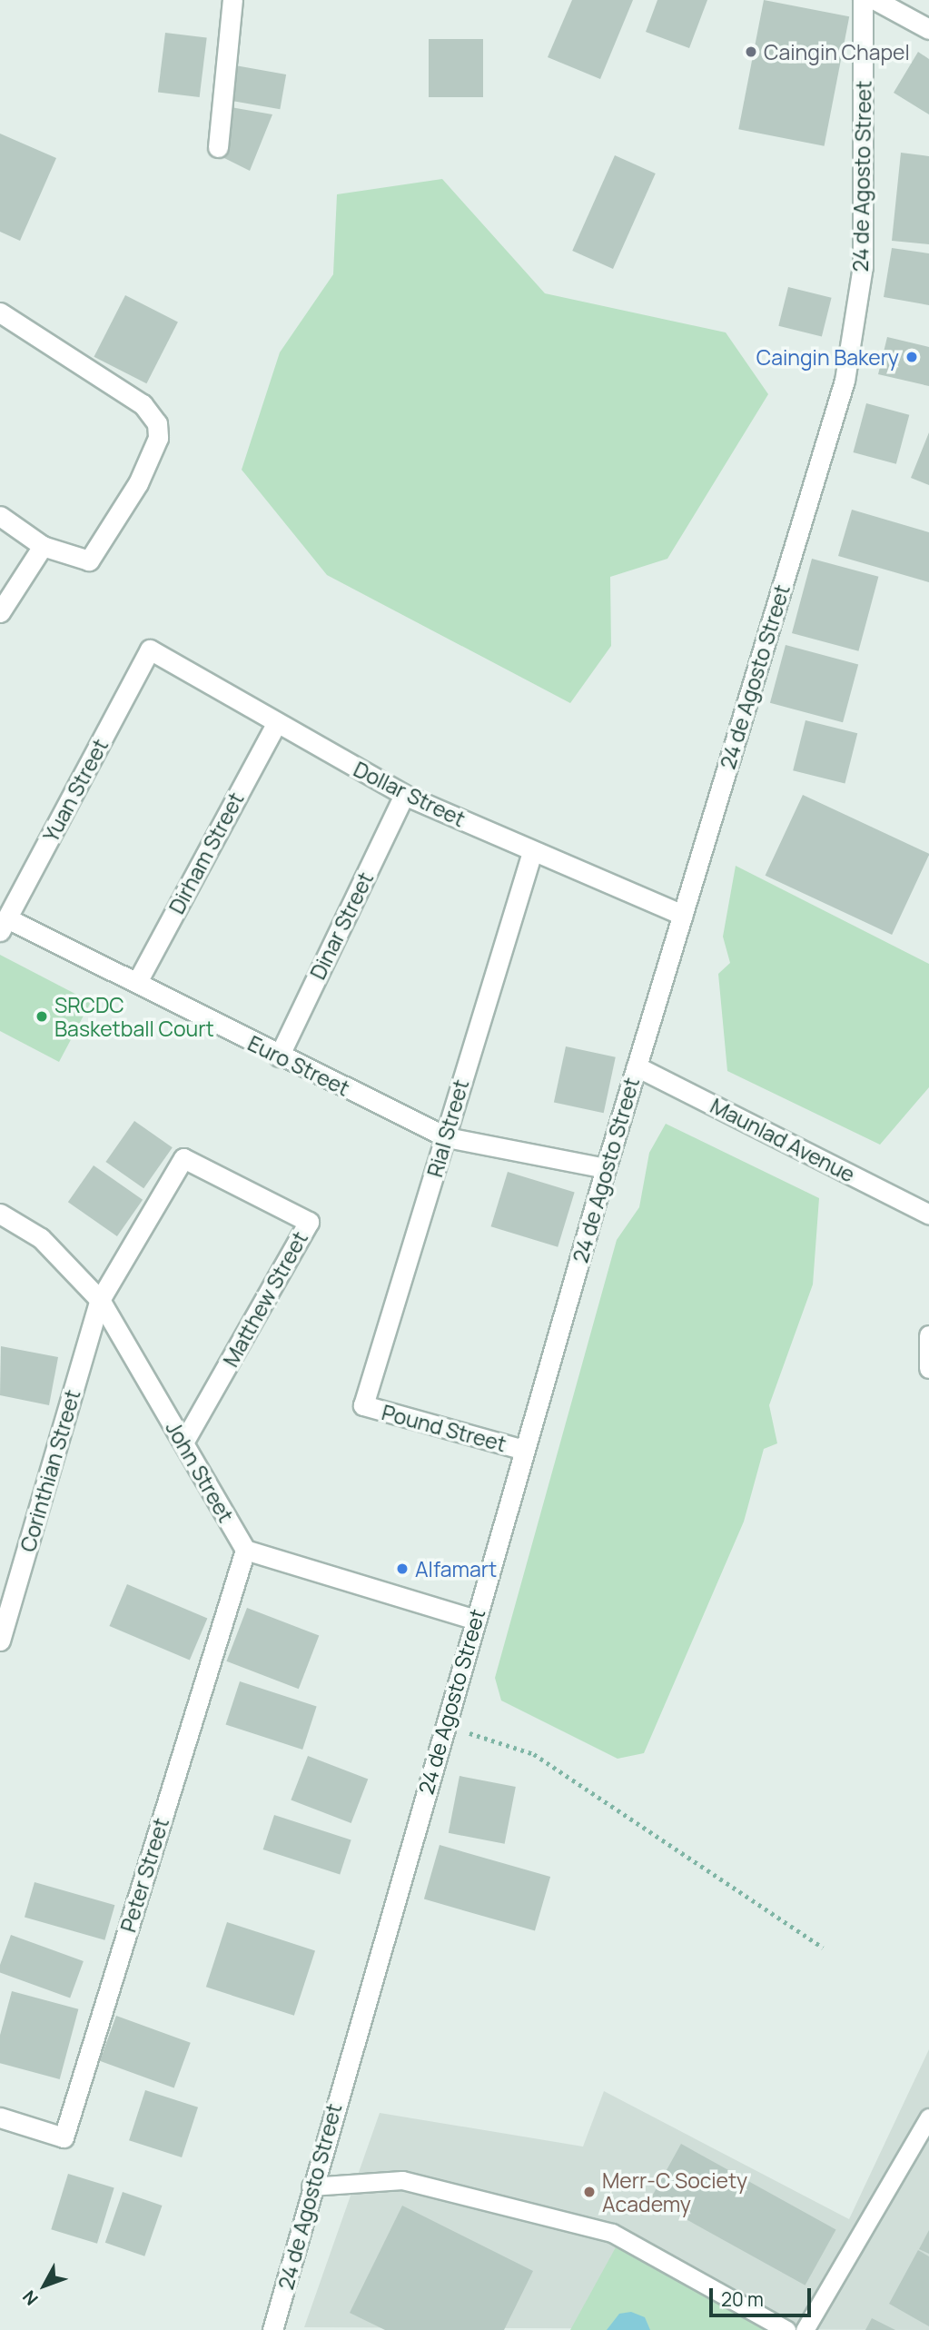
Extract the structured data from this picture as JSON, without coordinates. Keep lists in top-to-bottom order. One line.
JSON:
{"streets":{"street":["24 de Agosto Street","Yuan Street","Dollar Street","Dirham Street","Dinar Street","Euro Street","Rial Street","Maunlad Avenue","Matthew Street","Pound Street","Corinthian Street","John Street","Peter Street"]},"crossings":[["24 de Agosto Street","Dollar Street"],["24 de Agosto Street","Euro Street"],["24 de Agosto Street","Maunlad Avenue"],["24 de Agosto Street","Pound Street"],["Yuan Street","Dollar Street"],["Yuan Street","Euro Street"],["Dollar Street","Dirham Street"],["Dollar Street","Dinar Street"],["Dollar Street","Rial Street"],["Dirham Street","Euro Street"],["Dinar Street","Euro Street"],["Euro Street","Rial Street"],["Rial Street","Pound Street"],["Matthew Street","Corinthian Street"],["Matthew Street","John Street"],["Corinthian Street","John Street"],["John Street","Peter Street"]],"places":["Caingin Chapel","Caingin Bakery","SRCDC Basketball Court","Alfamart","Merr-C Society Academy"],"scale_bar":"20 m","north":"bottom left"}
